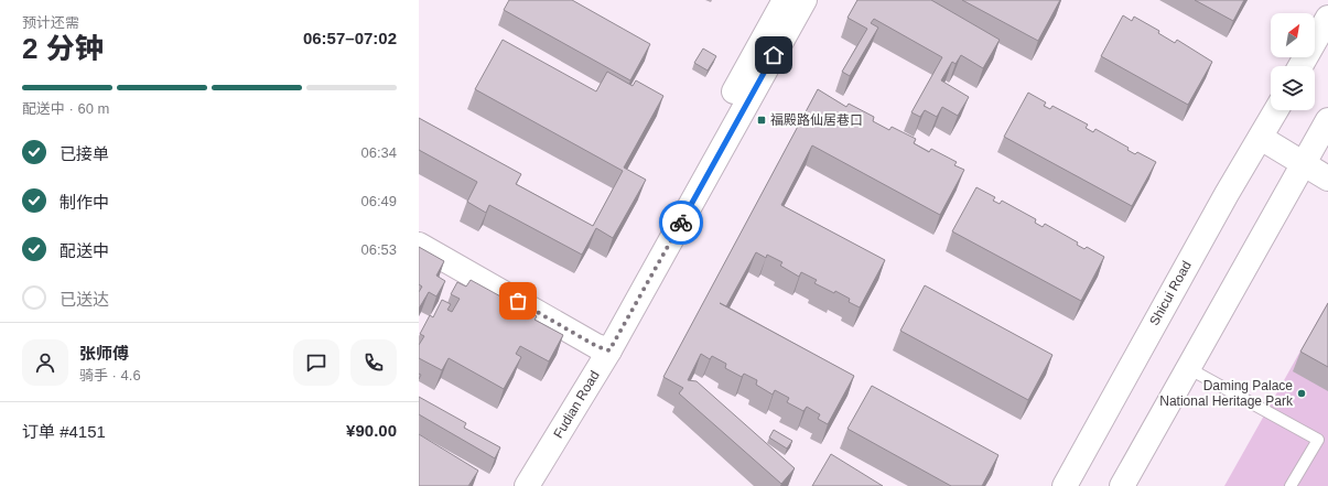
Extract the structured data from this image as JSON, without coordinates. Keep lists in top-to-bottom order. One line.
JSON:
{"streets":{"street":["Shicui Road","Fudian Road"]},"places":{"transit":["福殿路仙居巷口"],"other":["Daming Palace National Heritage Park"]},"north":"top right","page":{"heading":["2 分钟","预计还需","06:57–07:02"],"panel":["张师傅","骑手 · 4.6","订单 #4151","¥90.00"],"bar":"配送中 · 60 m","list":[["已接单","06:34"],["制作中","06:49"],["配送中","06:53"],"已送达"]}}
